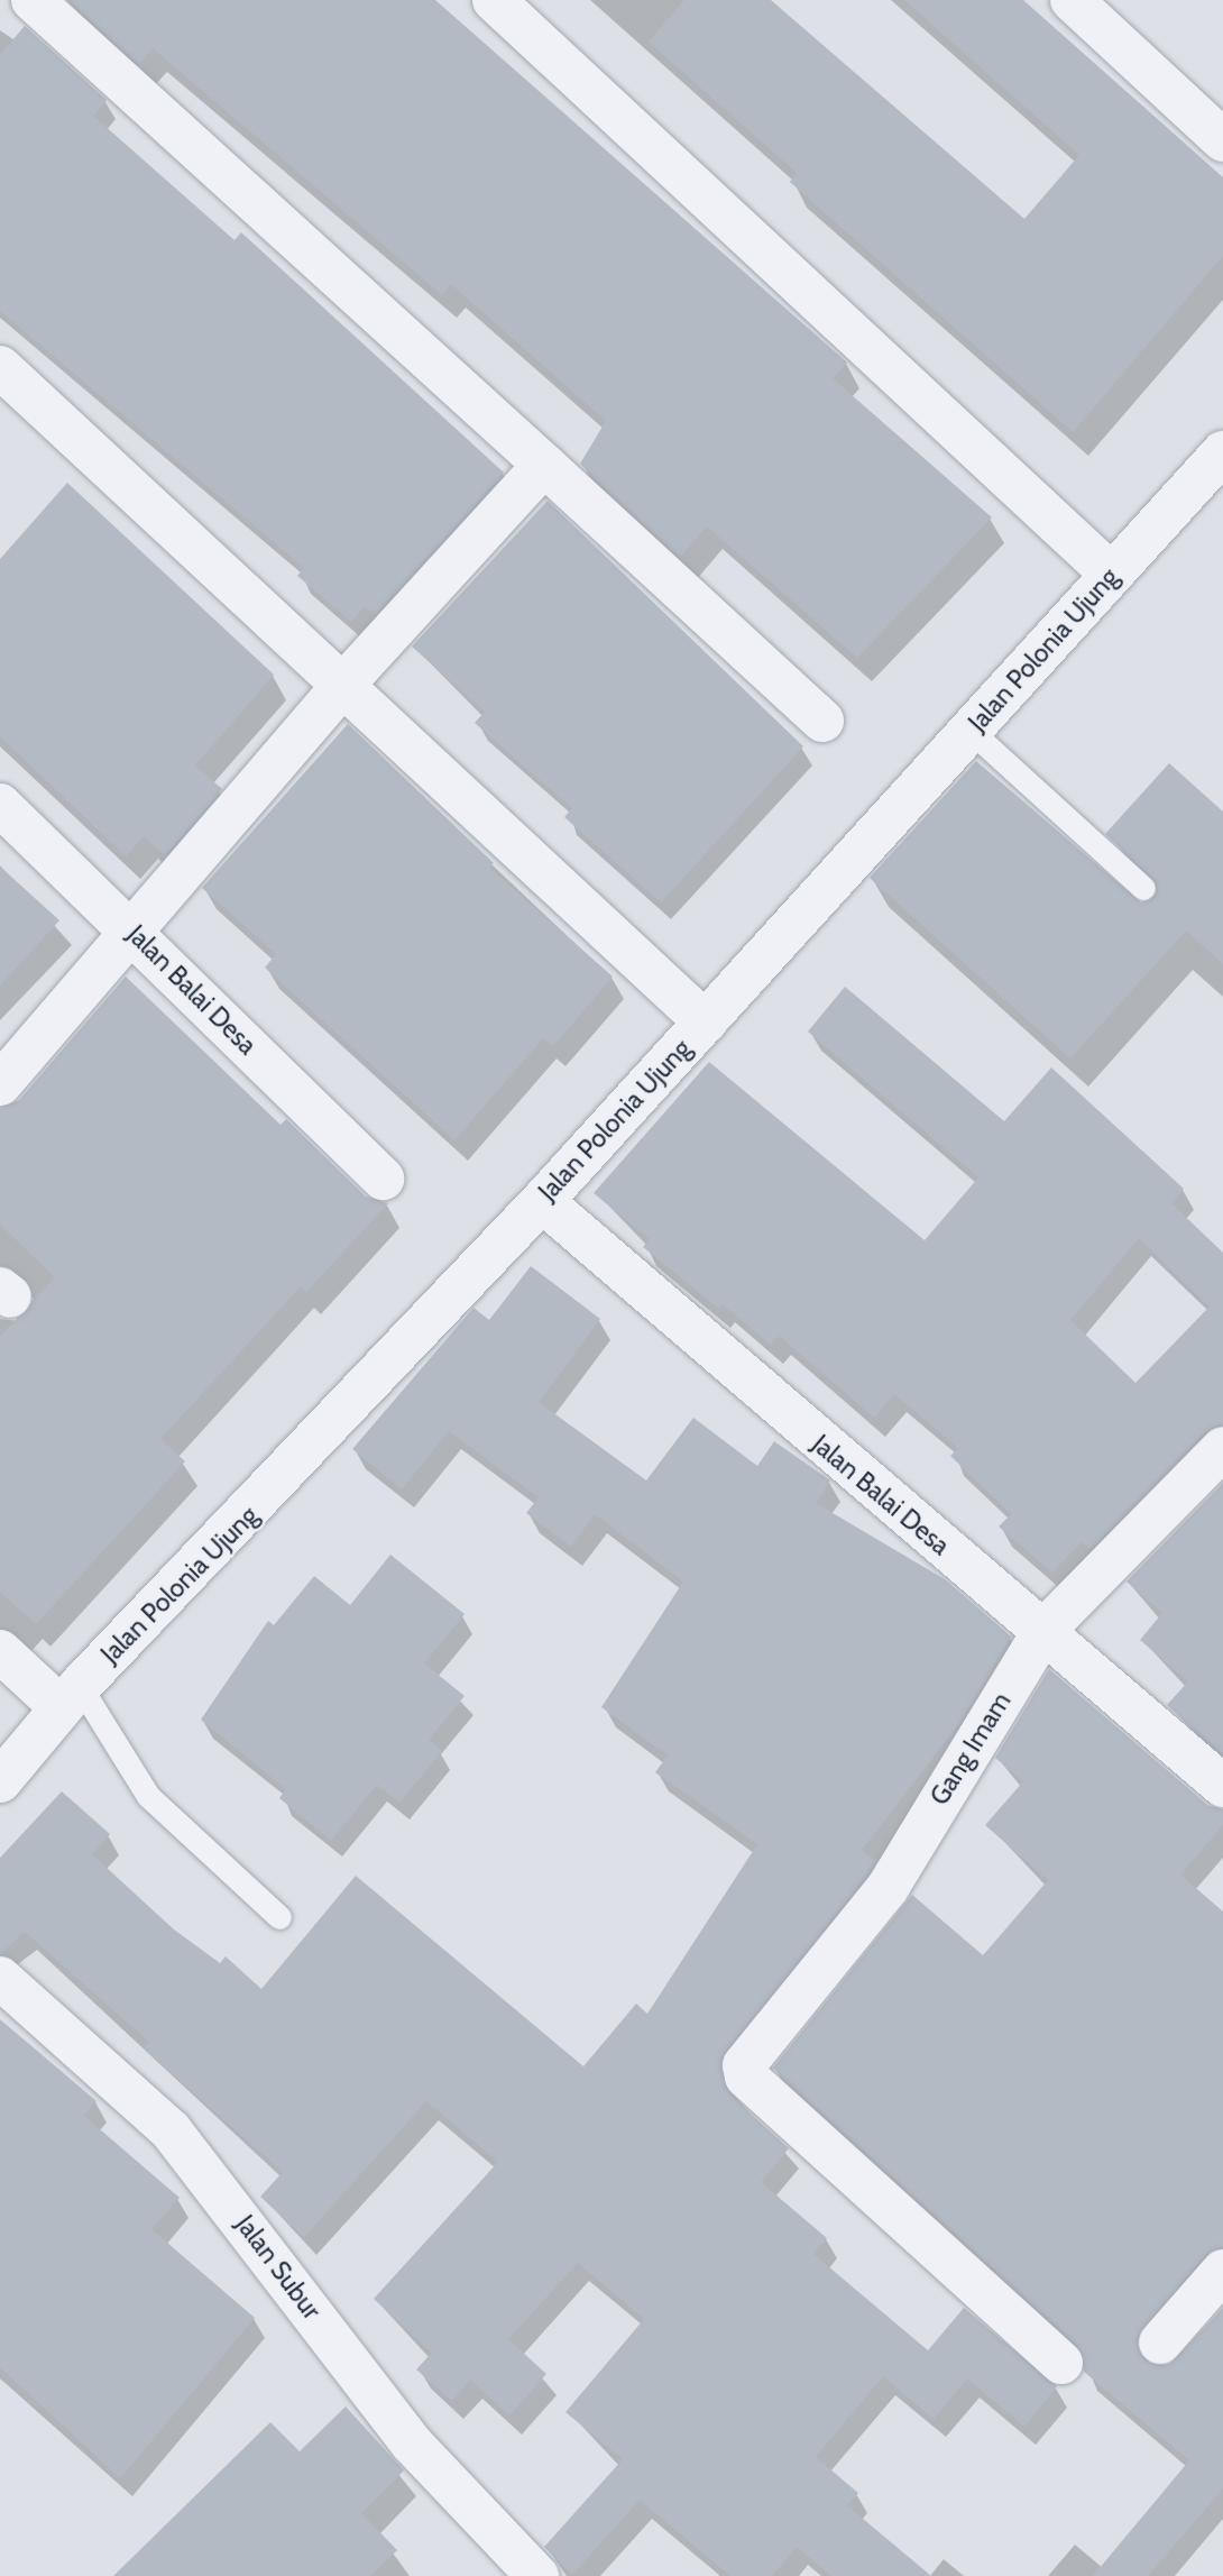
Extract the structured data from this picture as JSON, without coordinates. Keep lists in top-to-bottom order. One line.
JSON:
{"streets":{"street":["Jalan Polonia Ujung","Jalan Balai Desa","Gang Imam","Jalan Subur"]},"crossings":[["Jalan Polonia Ujung","Jalan Balai Desa"],["Jalan Balai Desa","Gang Imam"]]}
